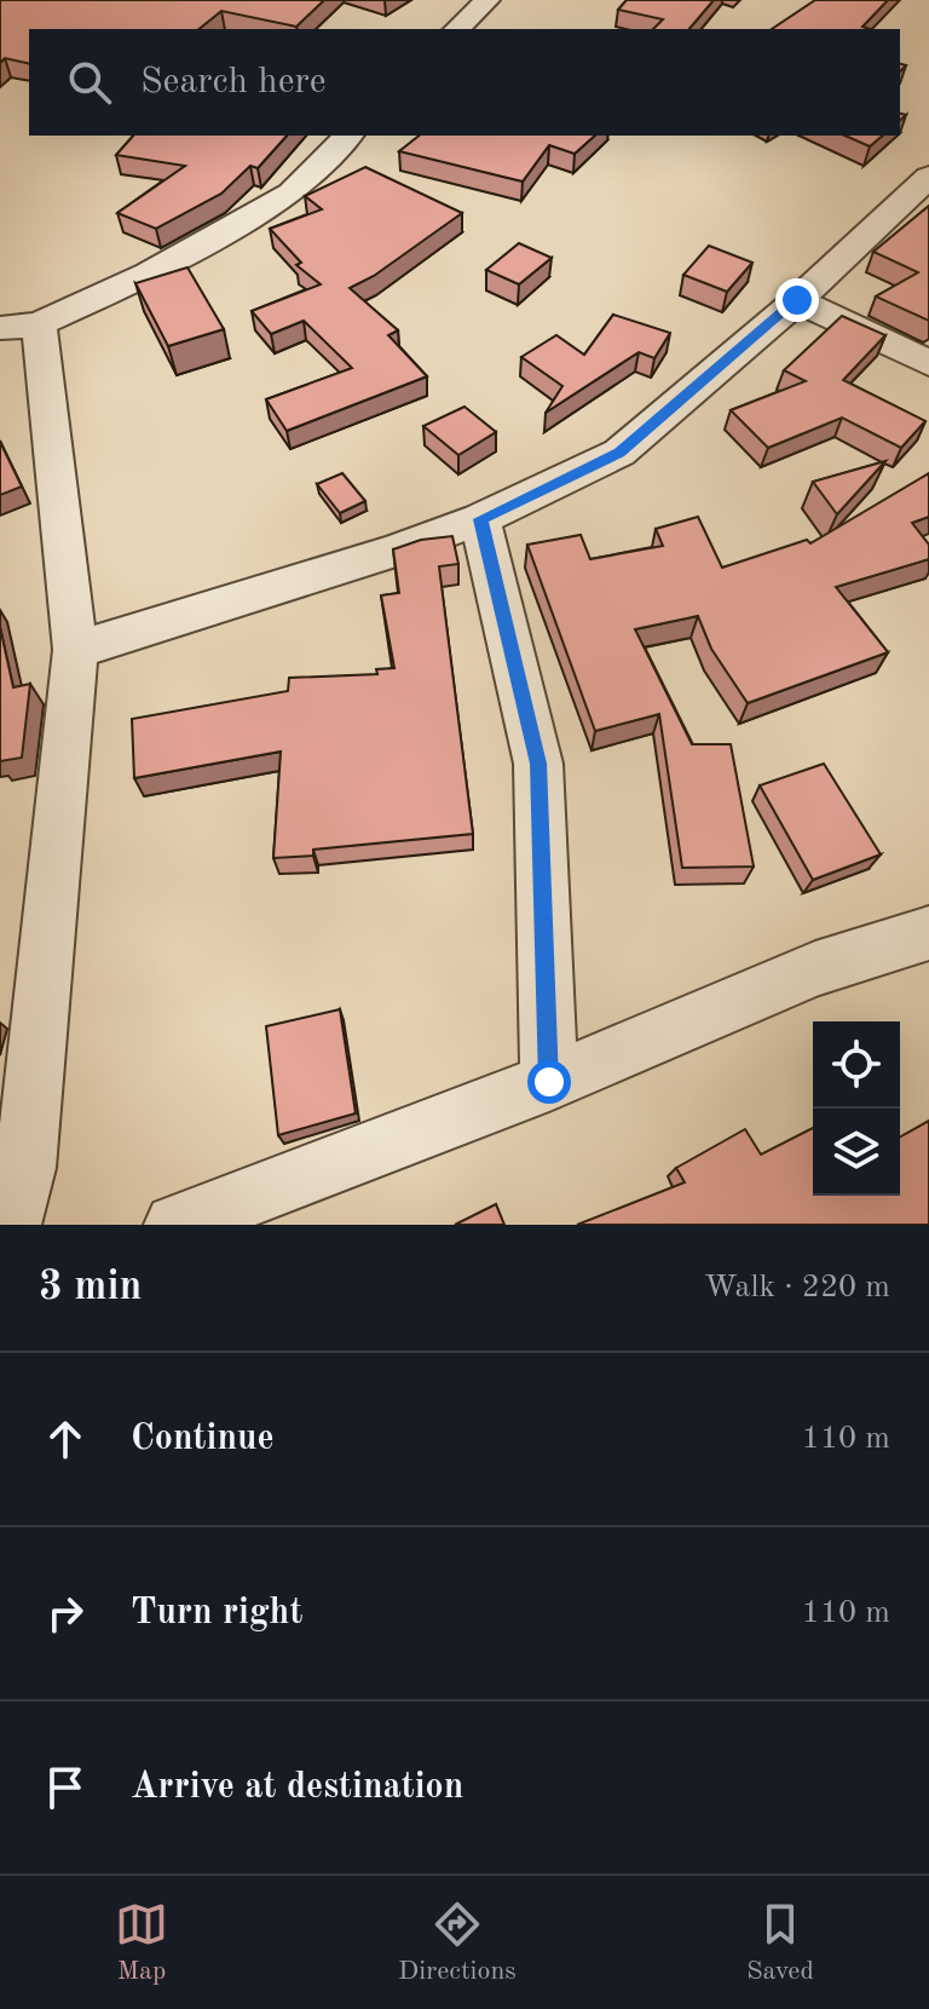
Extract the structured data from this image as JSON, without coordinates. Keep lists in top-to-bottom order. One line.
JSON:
{"page":{"search":"Search here","heading":["3 min","Walk · 220 m"],"list":[["Continue","110 m"],["Turn right","110 m"],"Arrive at destination"],"nav":["Map","Directions","Saved"]}}
